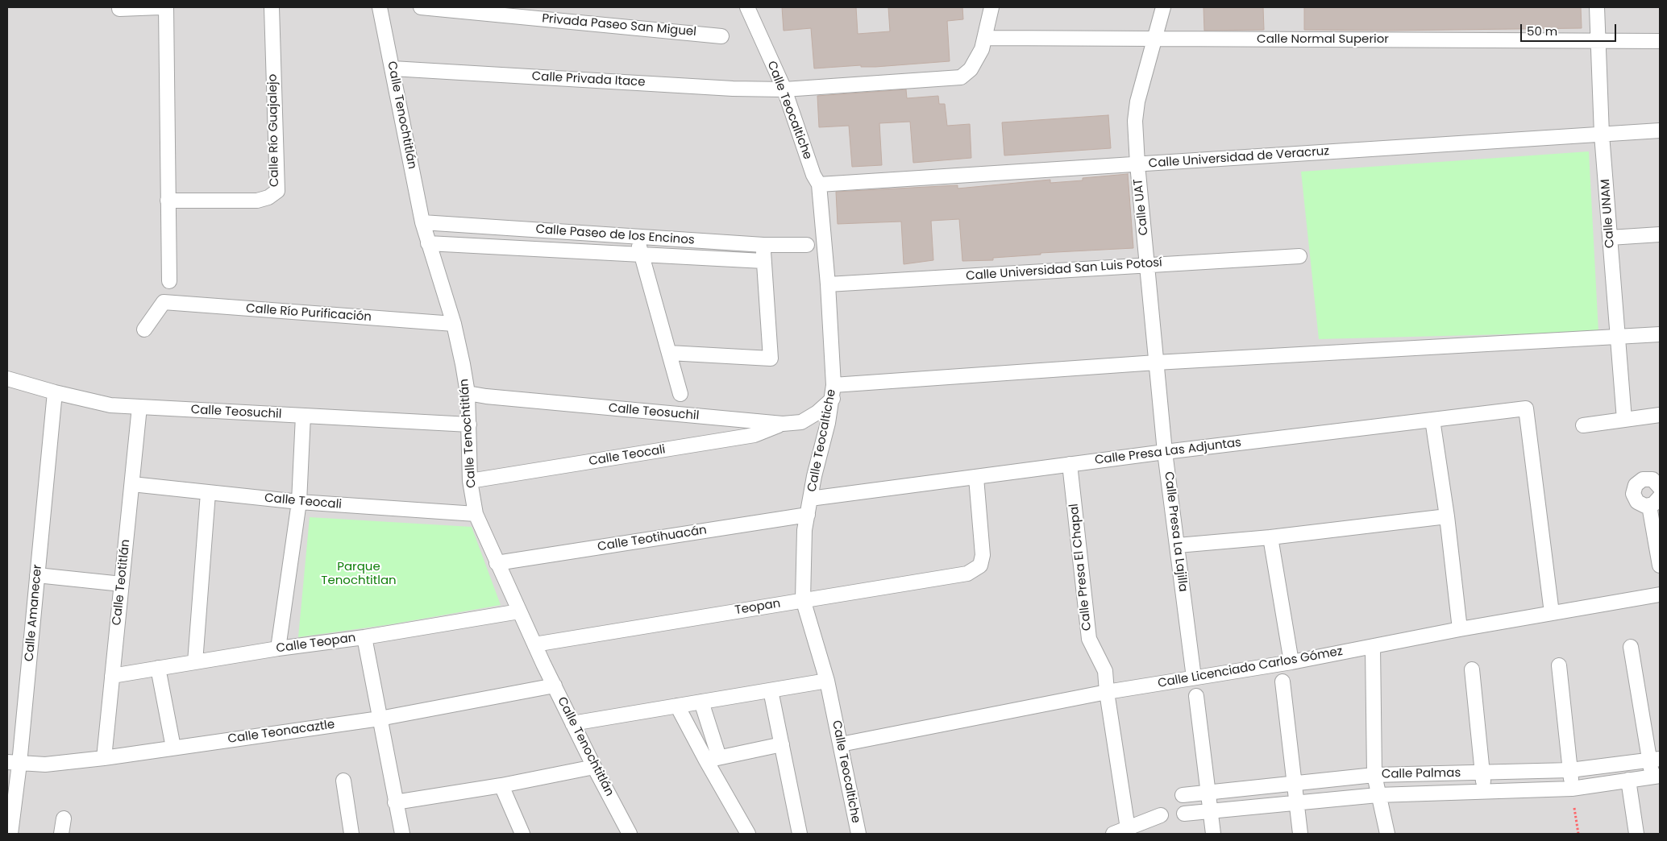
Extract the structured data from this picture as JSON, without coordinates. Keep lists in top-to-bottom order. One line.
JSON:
{"streets":{"street":["Privada Paseo San Miguel","Calle Normal Superior","Calle Privada Itace","Calle Teocaltiche","Calle Tenochtitlán","Calle Río Guajalejo","Calle Universidad de Veracruz","Calle UAT","Calle UNAM","Calle Paseo de los Encinos","Calle Universidad San Luis Potosí","Calle Río Purificación","Calle Teosuchil","Calle Presa Las Adjuntas","Calle Teocali","Calle Presa La Lajilla","Calle Teotihuacán","Calle Presa El Chapal","Calle Teotitlán","Teopan","Calle Amanecer","Calle Teopan","Calle Licenciado Carlos Gómez","Calle Teonacaztle","Calle Palmas"]},"crossings":[["Calle Normal Superior","Calle Privada Itace"],["Calle Normal Superior","Calle UAT"],["Calle Normal Superior","Calle UNAM"],["Calle Privada Itace","Calle Teocaltiche"],["Calle Privada Itace","Calle Tenochtitlán"],["Calle Teocaltiche","Calle Universidad de Veracruz"],["Calle Teocaltiche","Calle Universidad San Luis Potosí"],["Calle Teocaltiche","Calle Teosuchil"],["Calle Teocaltiche","Calle Presa Las Adjuntas"],["Calle Teocaltiche","Calle Teotihuacán"],["Calle Teocaltiche","Teopan"],["Calle Teocaltiche","Calle Licenciado Carlos Gómez"],["Calle Tenochtitlán","Calle Paseo de los Encinos"],["Calle Tenochtitlán","Calle Río Purificación"],["Calle Tenochtitlán","Calle Teosuchil"],["Calle Tenochtitlán","Calle Teocali"],["Calle Tenochtitlán","Calle Teotihuacán"],["Calle Tenochtitlán","Teopan"],["Calle Tenochtitlán","Calle Teopan"],["Calle Tenochtitlán","Calle Teonacaztle"],["Calle Universidad de Veracruz","Calle UAT"],["Calle Universidad de Veracruz","Calle UNAM"],["Calle UAT","Calle Universidad San Luis Potosí"],["Calle UAT","Calle Presa La Lajilla"],["Calle Teosuchil","Calle Teocali"],["Calle Teosuchil","Calle Teotitlán"],["Calle Teosuchil","Calle Amanecer"],["Calle Presa Las Adjuntas","Calle Presa La Lajilla"],["Calle Presa Las Adjuntas","Calle Presa El Chapal"],["Calle Presa Las Adjuntas","Teopan"],["Calle Presa Las Adjuntas","Calle Licenciado Carlos Gómez"],["Calle Teocali","Calle Teotitlán"],["Calle Presa La Lajilla","Calle Licenciado Carlos Gómez"],["Calle Presa El Chapal","Calle Licenciado Carlos Gómez"],["Calle Teotitlán","Calle Teopan"],["Calle Teotitlán","Calle Teonacaztle"],["Calle Amanecer","Calle Teonacaztle"]],"parks":["Parque Tenochtitlan"],"scale_bar":"50 m"}
